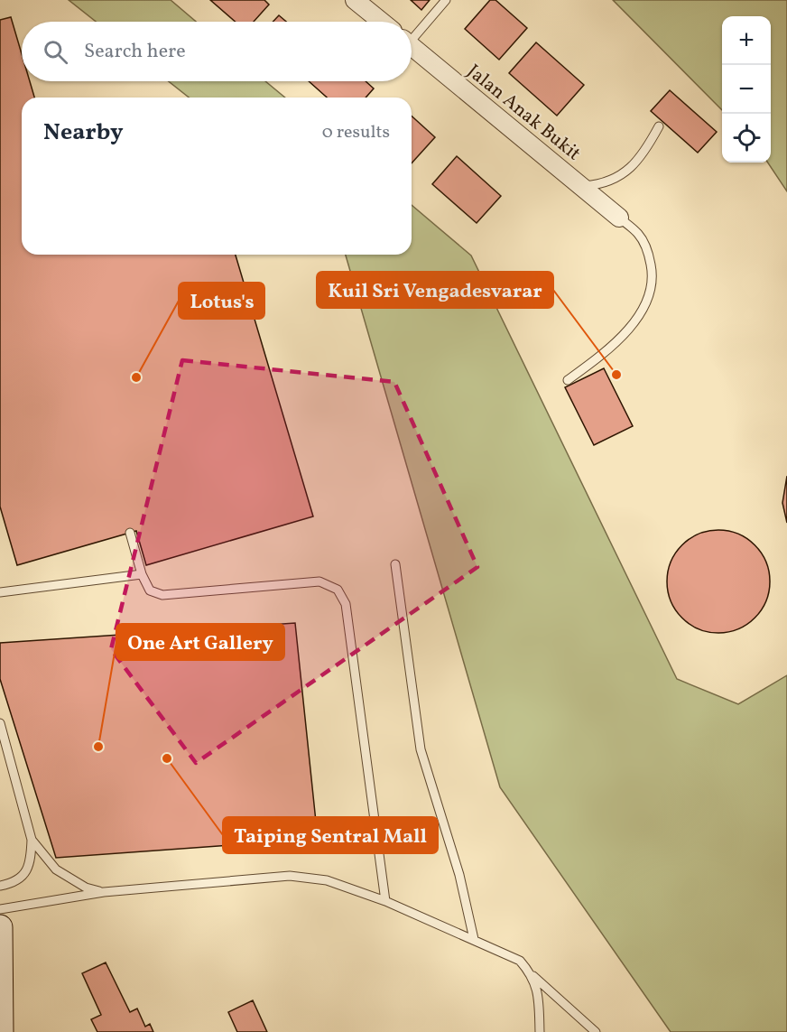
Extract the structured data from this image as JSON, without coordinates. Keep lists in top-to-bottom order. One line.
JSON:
{"streets":{"street":["Jalan Anak Bukit"]},"places":["Kuil Sri Vengadesvarar","Lotus's","One Art Gallery","Taiping Sentral Mall"],"page":{"map_buttons":["+","−"],"search":"Search here","heading":["Nearby","0 results"]}}
